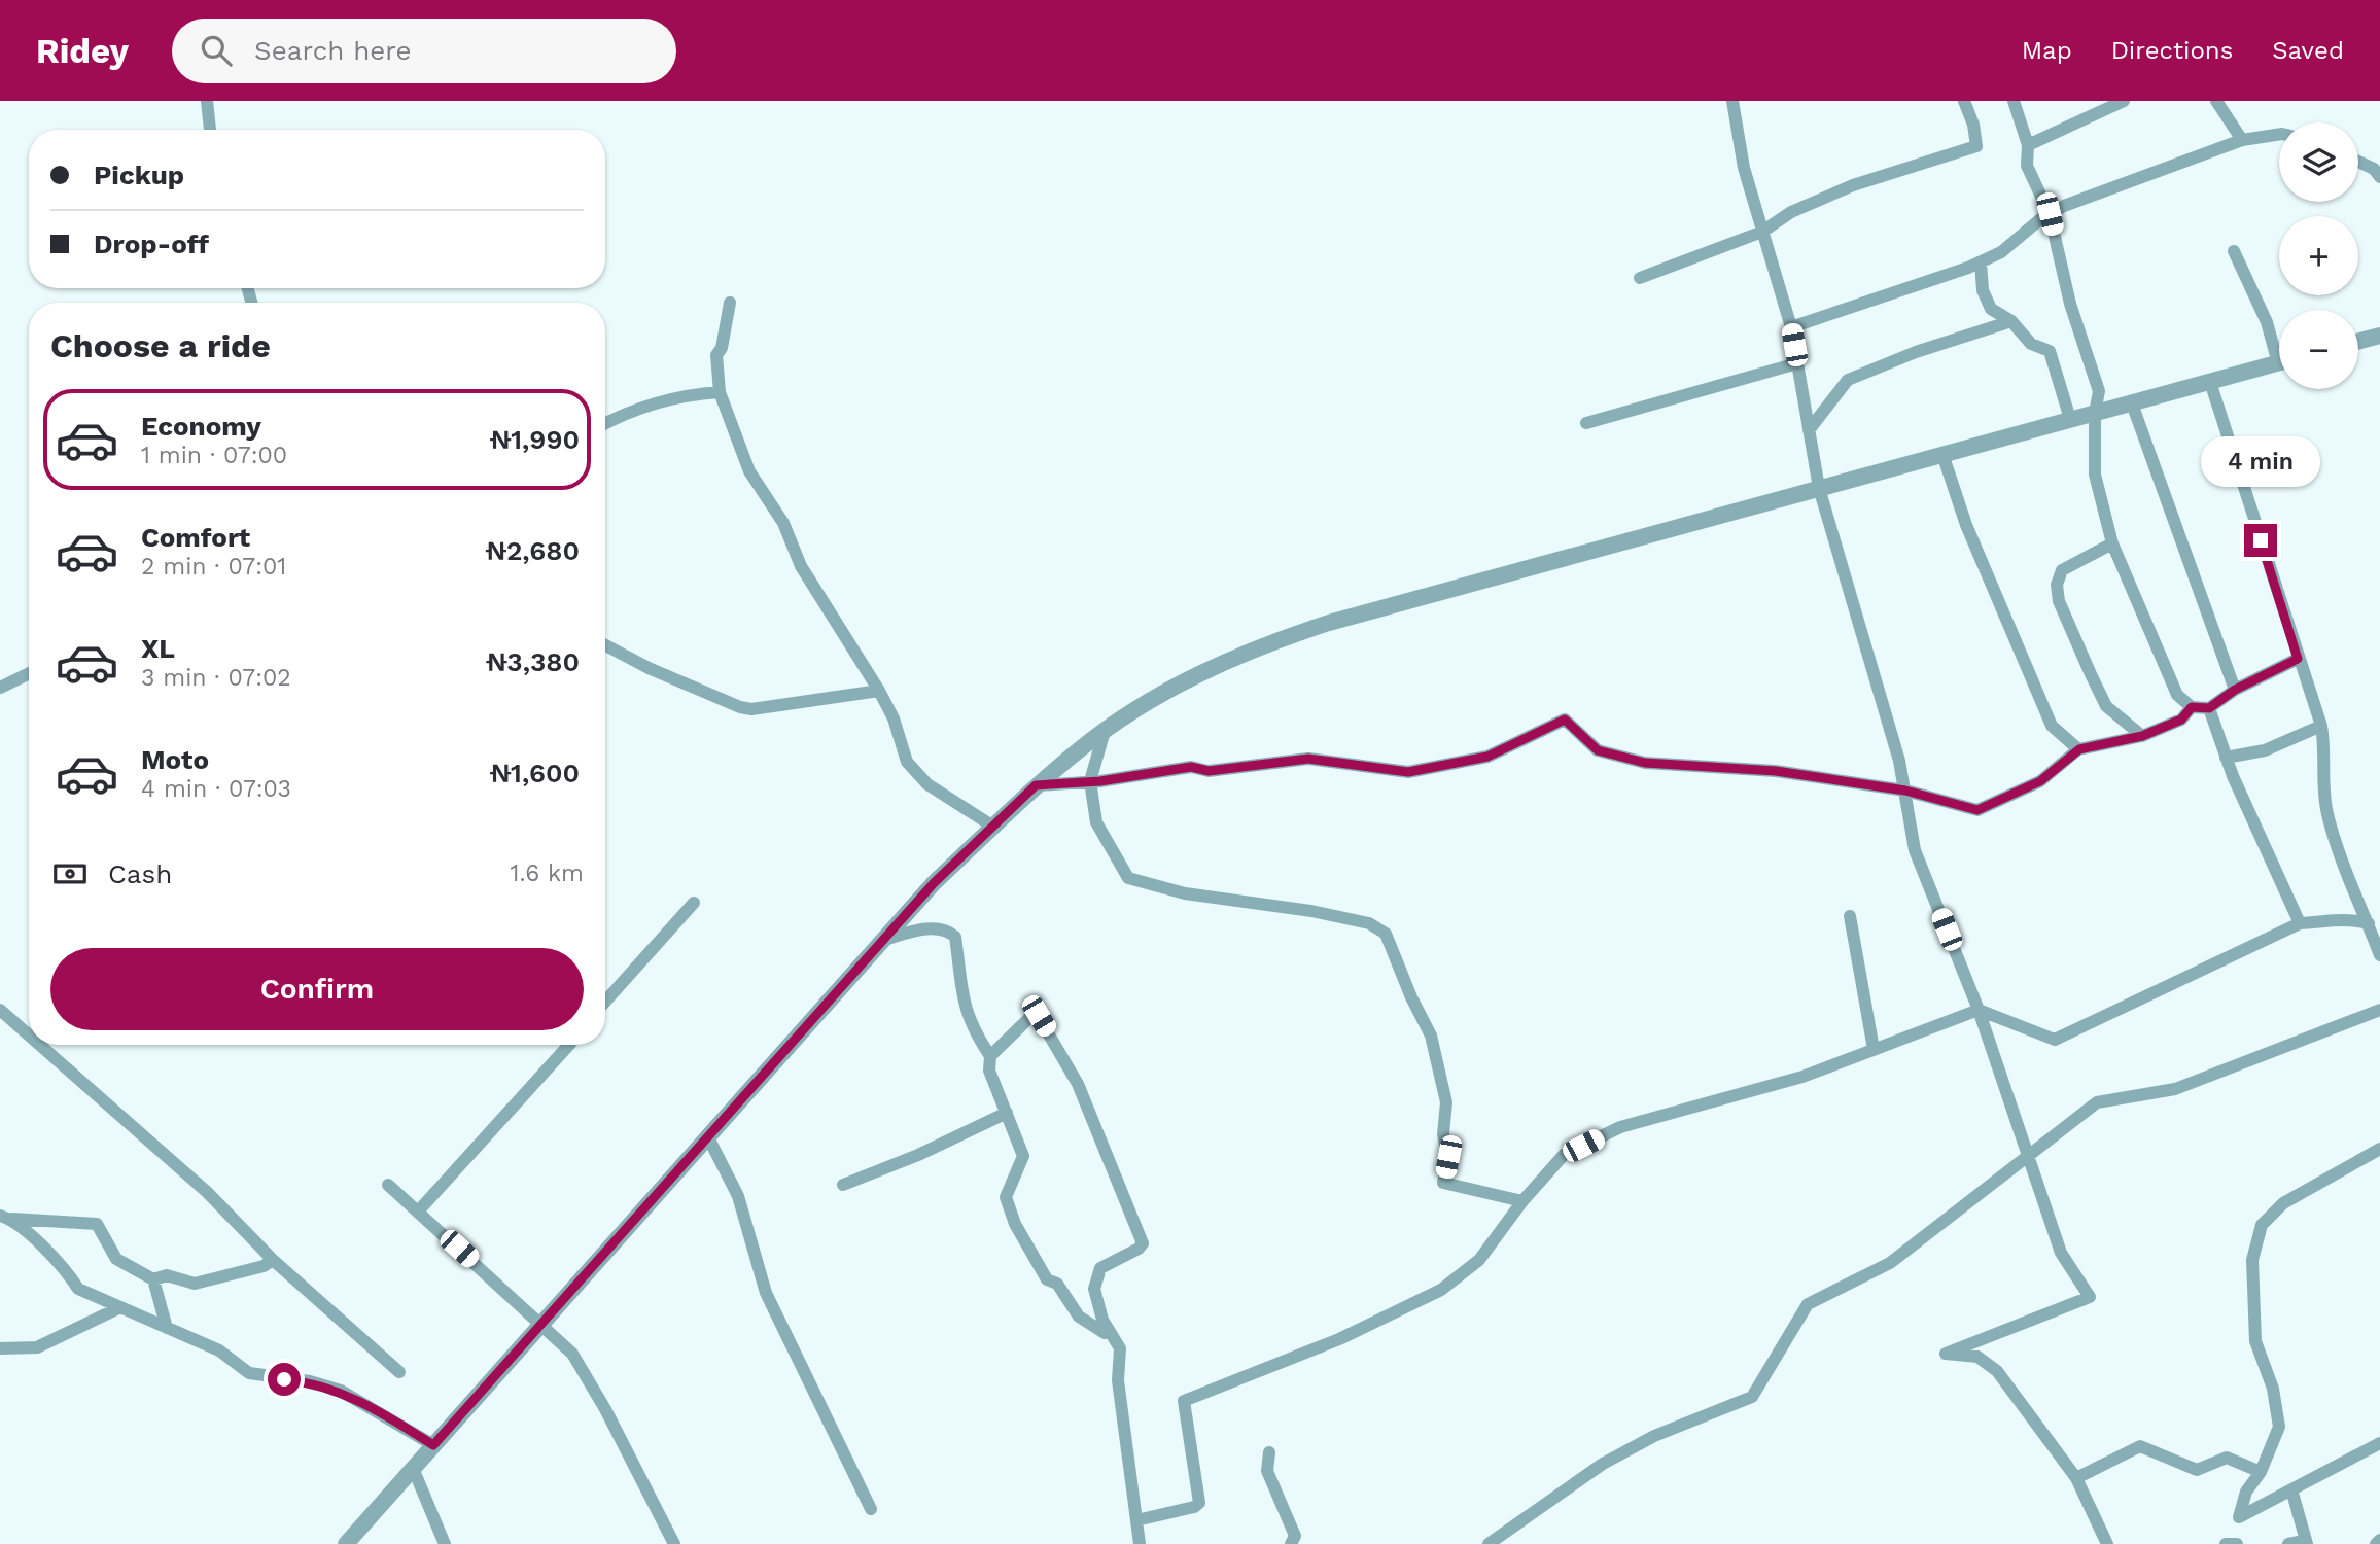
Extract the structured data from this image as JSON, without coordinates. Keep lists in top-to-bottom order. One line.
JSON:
{"page":{"header":"Ridey","search":"Search here","nav":["Map","Directions","Saved"],"map_buttons":["+","−"],"banner":["Pickup","Drop-off"],"heading":"Choose a ride","list":[{"name":"Economy","note":"1 min · 07:00","value":"₦1,990"},{"name":"Comfort","note":"2 min · 07:01","value":"₦2,680"},{"name":"XL","note":"3 min · 07:02","value":"₦3,380"},{"name":"Moto","note":"4 min · 07:03","value":"₦1,600"}],"bubble":"4 min","pay":["Cash","1.6 km"],"buttons":"Confirm"}}
